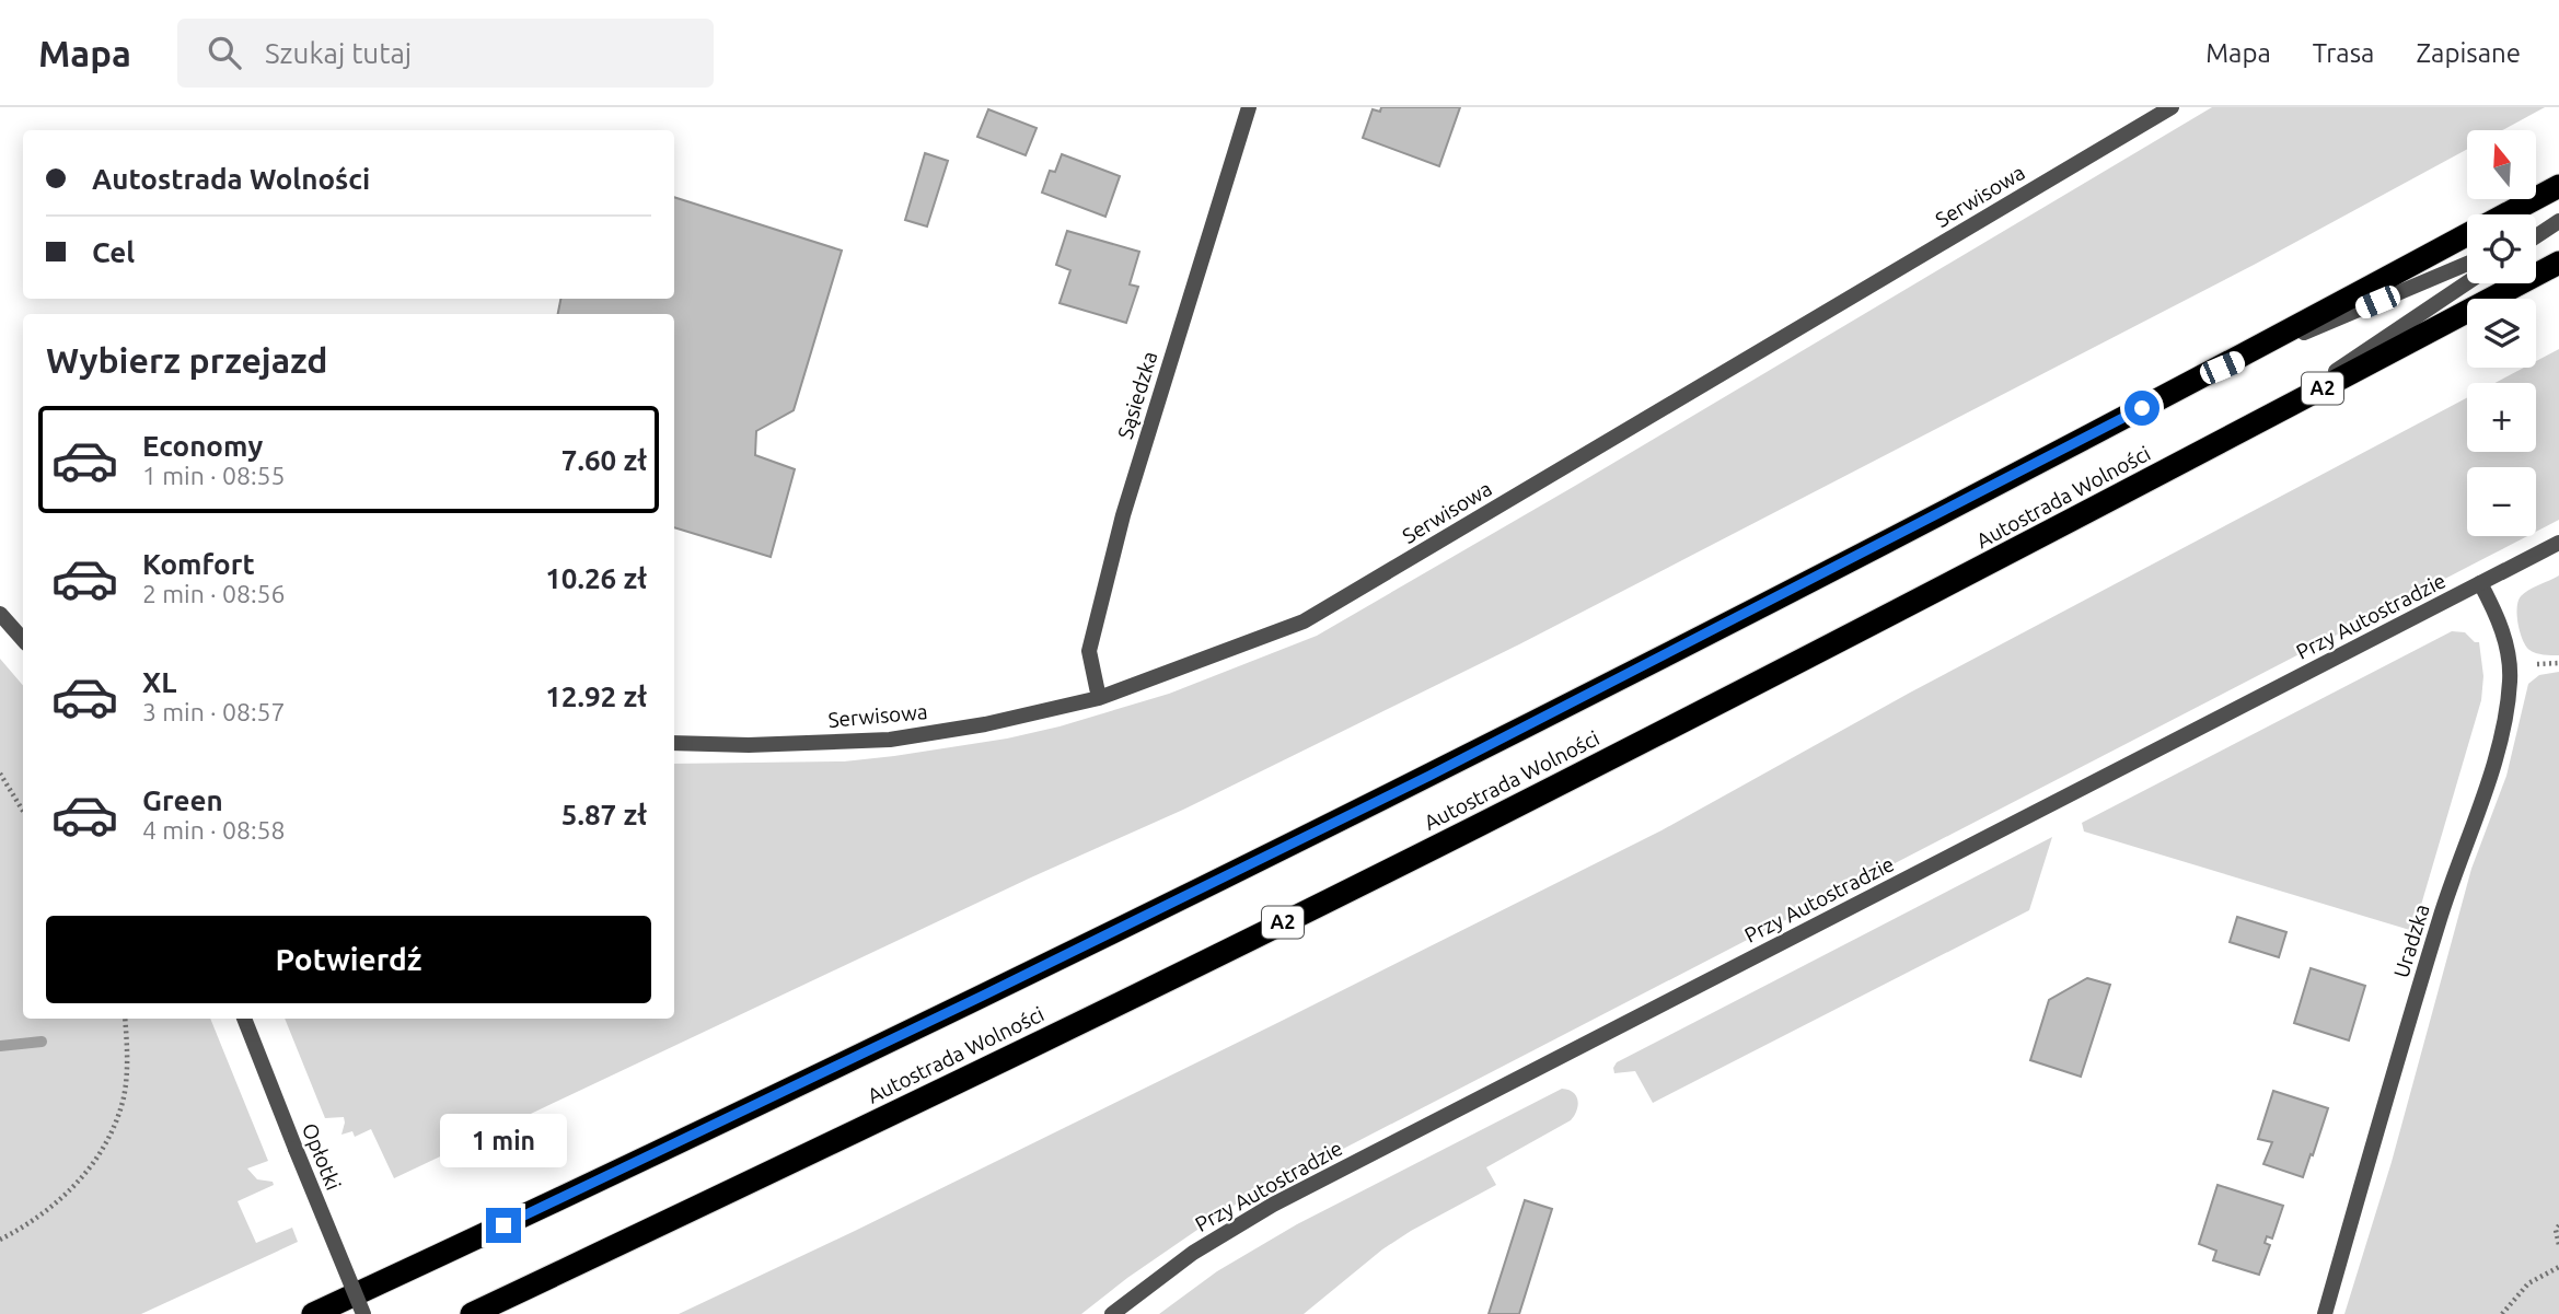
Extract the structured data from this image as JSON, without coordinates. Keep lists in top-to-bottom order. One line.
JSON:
{"streets":{"highway":["A2","Autostrada Wolności"],"street":["Serwisowa","Sąsiedzka","Przy Autostradzie","Uradzka","Opłotki"]},"crossings":[["Serwisowa","Sąsiedzka"],["Przy Autostradzie","Uradzka"]],"north":"top","page":{"header":"Mapa","search":"Szukaj tutaj","nav":["Mapa","Trasa","Zapisane"],"map_buttons":["+","−"],"banner":["Autostrada Wolności","Cel"],"heading":"Wybierz przejazd","list":[{"name":"Economy","note":"1 min · 08:55","value":"7.60 zł"},{"name":"Komfort","note":"2 min · 08:56","value":"10.26 zł"},{"name":"XL","note":"3 min · 08:57","value":"12.92 zł"},{"name":"Green","note":"4 min · 08:58","value":"5.87 zł"}],"buttons":"Potwierdź","bubble":"1 min"}}
